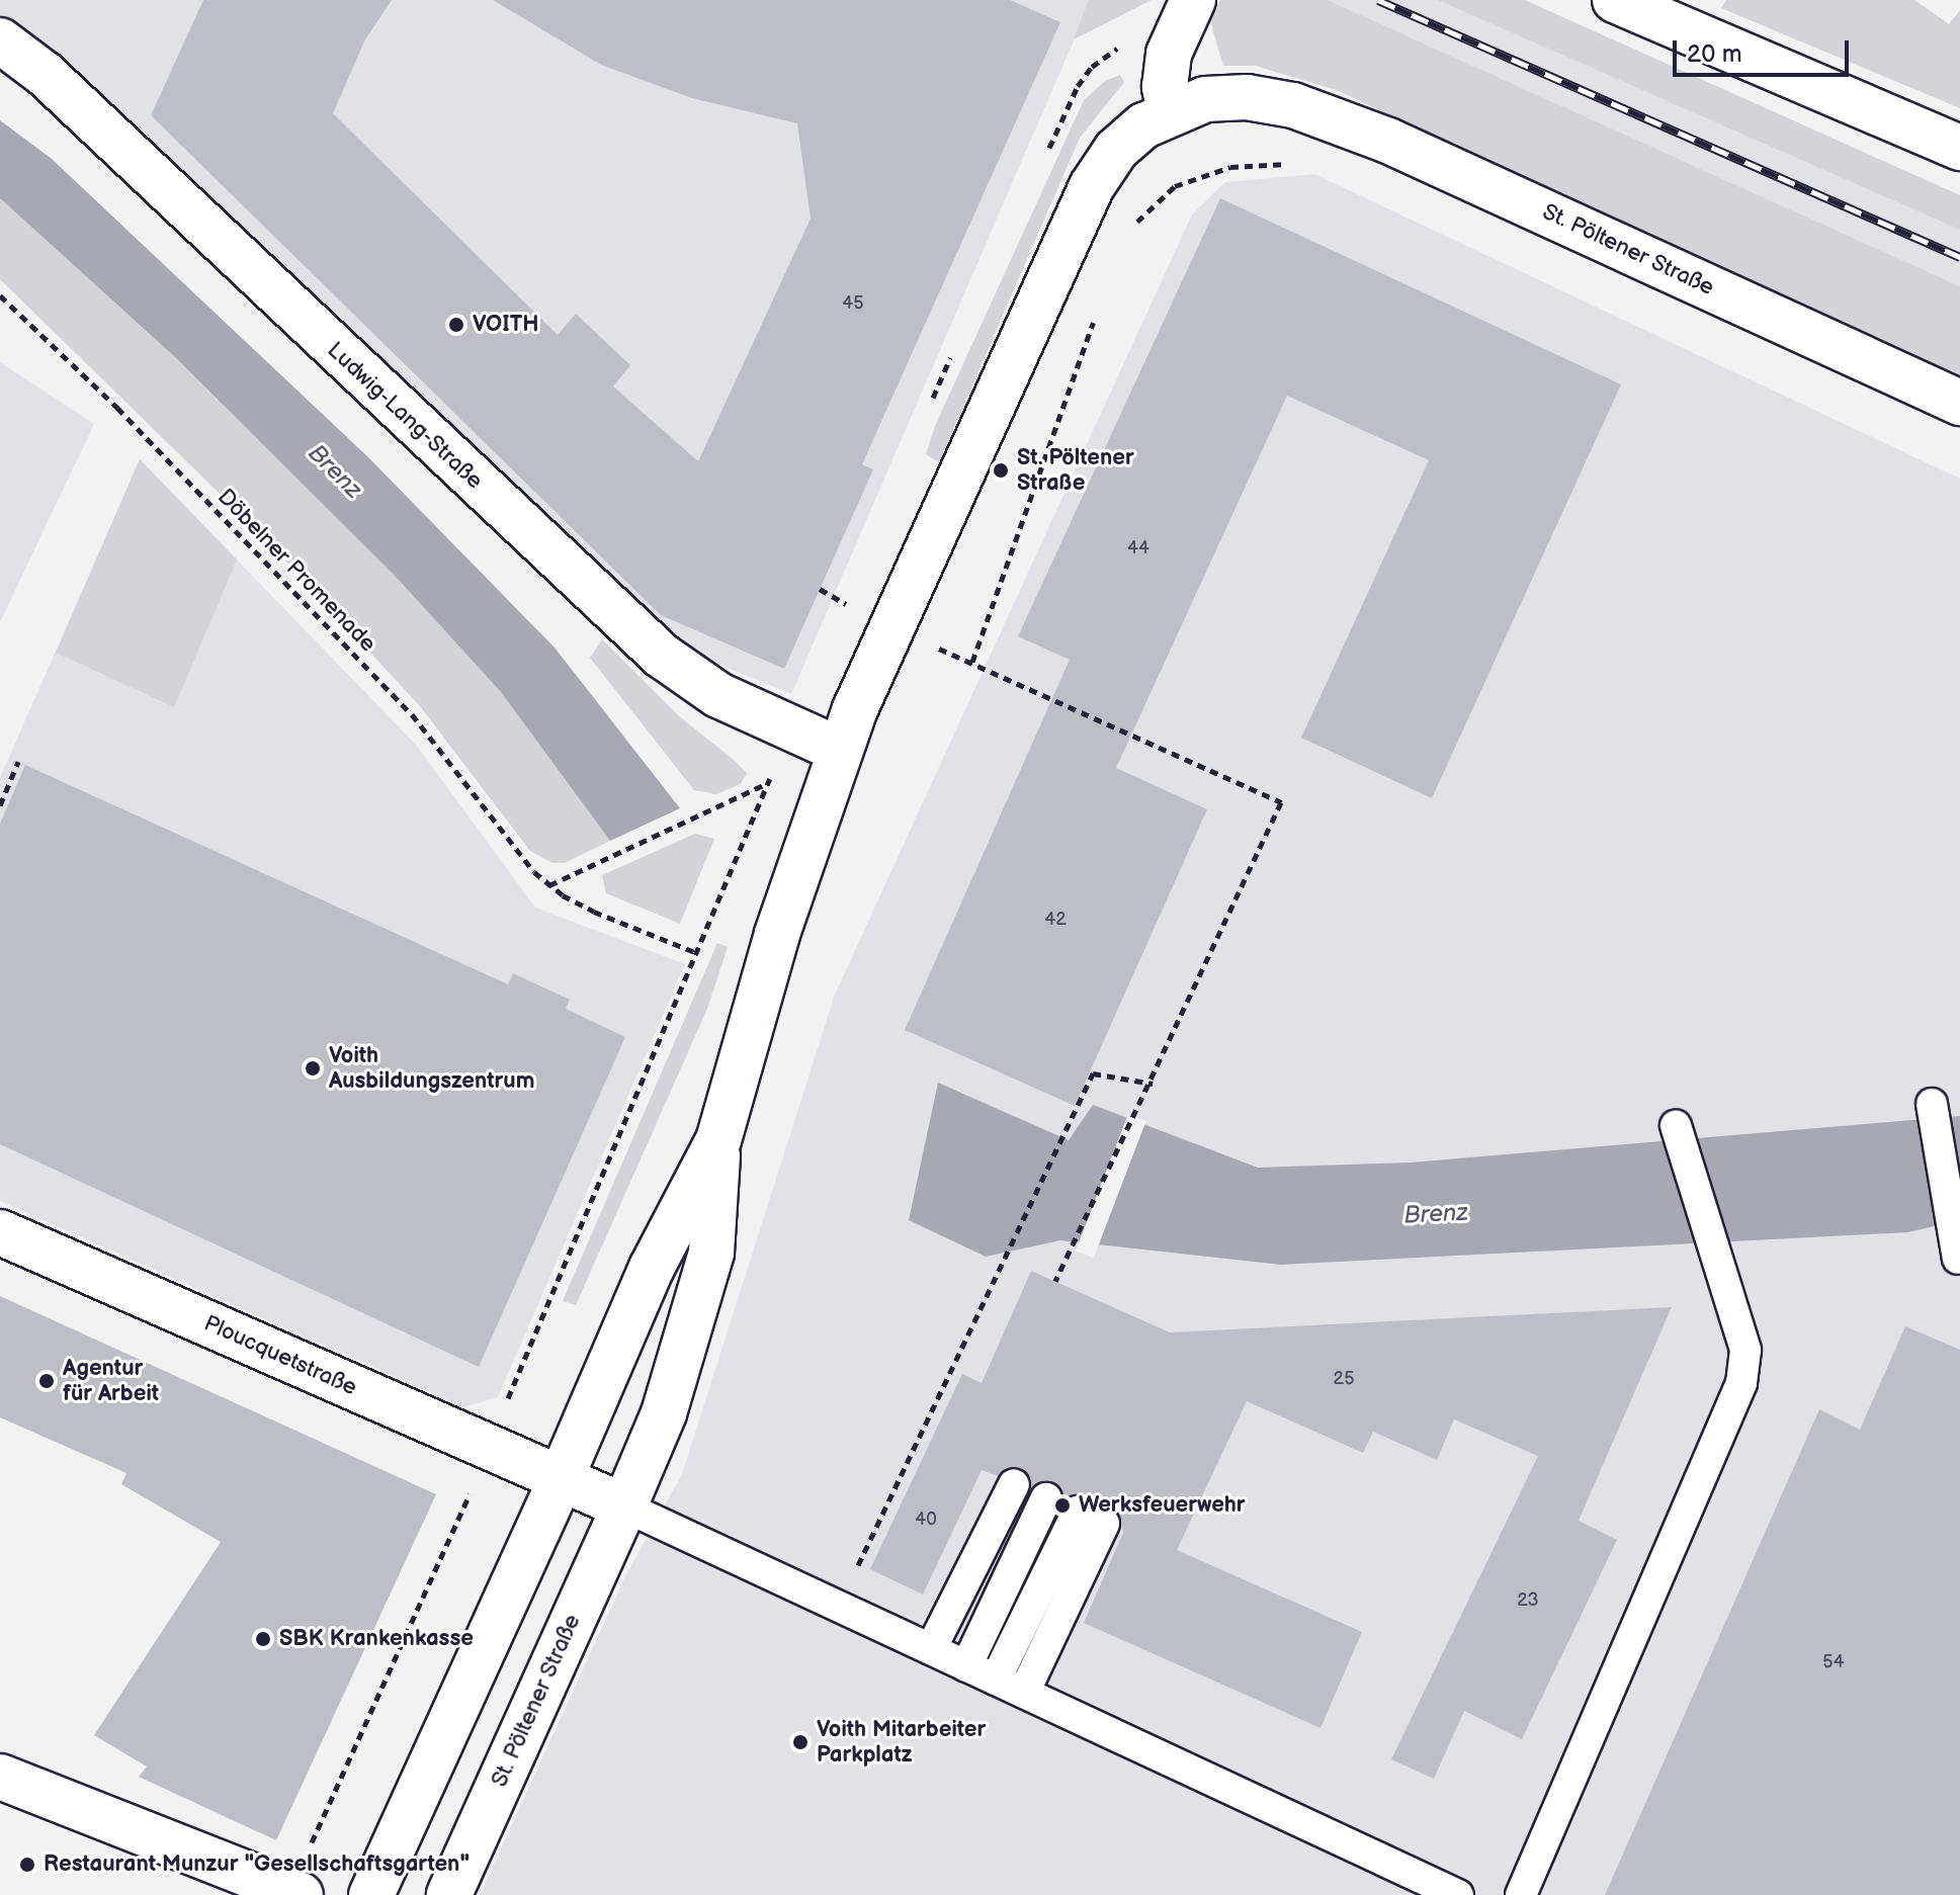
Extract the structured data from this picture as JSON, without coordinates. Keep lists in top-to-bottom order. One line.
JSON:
{"streets":{"street":["St. Pöltener Straße","Ludwig-Lang-Straße","Ploucquetstraße"],"path":["Döbelner Promenade"]},"crossings":[["St. Pöltener Straße","Ludwig-Lang-Straße"],["St. Pöltener Straße","Ploucquetstraße"]],"water":["Brenz"],"places":["VOITH","St. Pöltener Straße","Voith Ausbildungszentrum","Agentur für Arbeit","Werksfeuerwehr","SBK Krankenkasse","Voith Mitarbeiter Parkplatz","Restaurant Munzur \"Gesellschaftsgarten\""],"house_numbers":["45","44","42","25","40","23","54"],"scale_bar":"20 m"}
